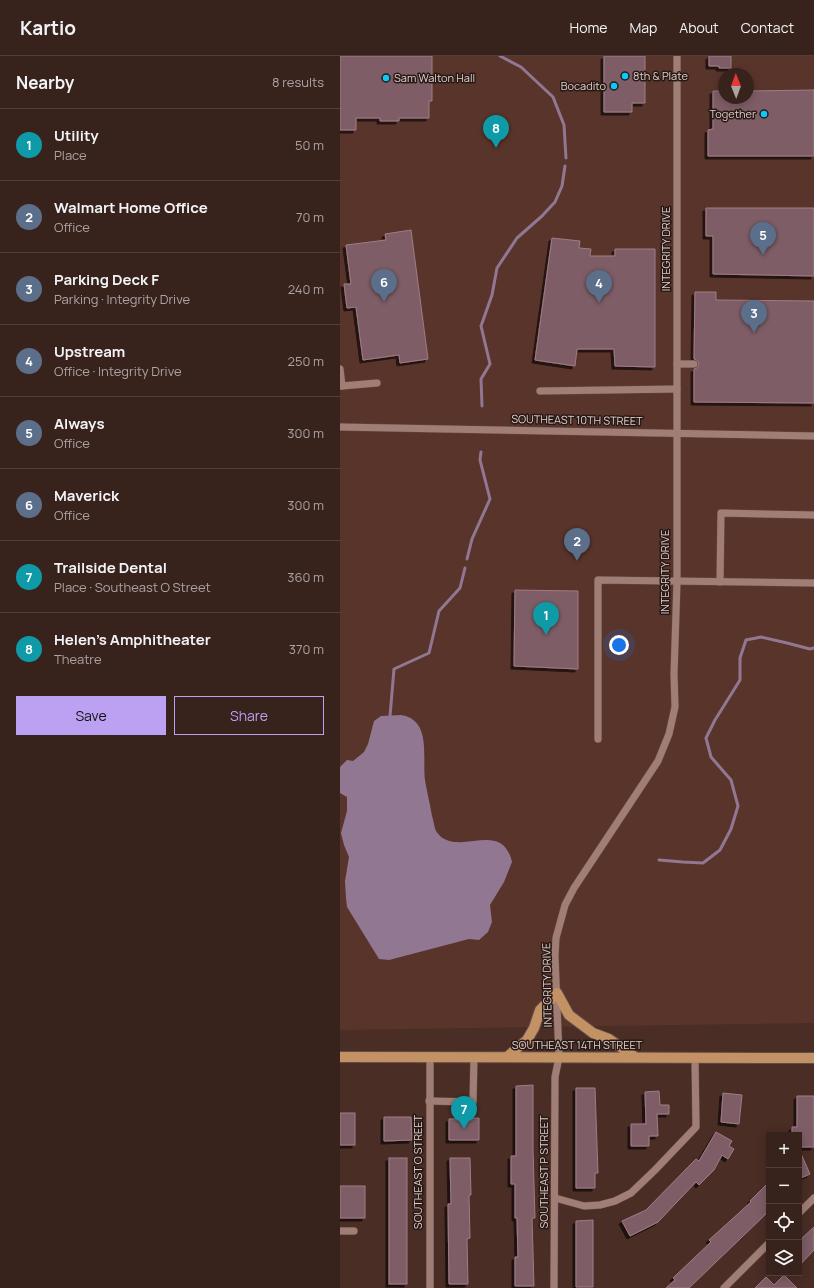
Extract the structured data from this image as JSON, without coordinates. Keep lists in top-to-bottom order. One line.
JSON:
{"streets":{"main road":["SOUTHEAST 14TH STREET"],"street":["INTEGRITY DRIVE","SOUTHEAST 10TH STREET","SOUTHEAST O STREET","SOUTHEAST P STREET"]},"crossings":[["INTEGRITY DRIVE","SOUTHEAST 10TH STREET"],["INTEGRITY DRIVE","SOUTHEAST 14TH STREET"],["INTEGRITY DRIVE","SOUTHEAST P STREET"],["SOUTHEAST 14TH STREET","SOUTHEAST O STREET"],["SOUTHEAST 14TH STREET","SOUTHEAST P STREET"]],"places":["8th & Plate","Sam Walton Hall","Bocadito","Together"],"north":"top","page":{"header":"Kartio","nav":["Home","Map","About","Contact"],"heading":["Nearby","8 results"],"list":[{"mark":"1","name":"Utility","note":"Place","value":"50 m"},{"mark":"2","name":"Walmart Home Office","note":"Office","value":"70 m"},{"mark":"3","name":"Parking Deck F","note":"Parking · Integrity Drive","value":"240 m"},{"mark":"4","name":"Upstream","note":"Office · Integrity Drive","value":"250 m"},{"mark":"5","name":"Always","note":"Office","value":"300 m"},{"mark":"6","name":"Maverick","note":"Office","value":"300 m"},{"mark":"7","name":"Trailside Dental","note":"Place · Southeast O Street","value":"360 m"},{"mark":"8","name":"Helen’s Amphitheater","note":"Theatre","value":"370 m"}],"pins":["8","5","6","4","3","2","1","7"],"buttons":["Save","Share"],"map_buttons":["+","−"]}}
